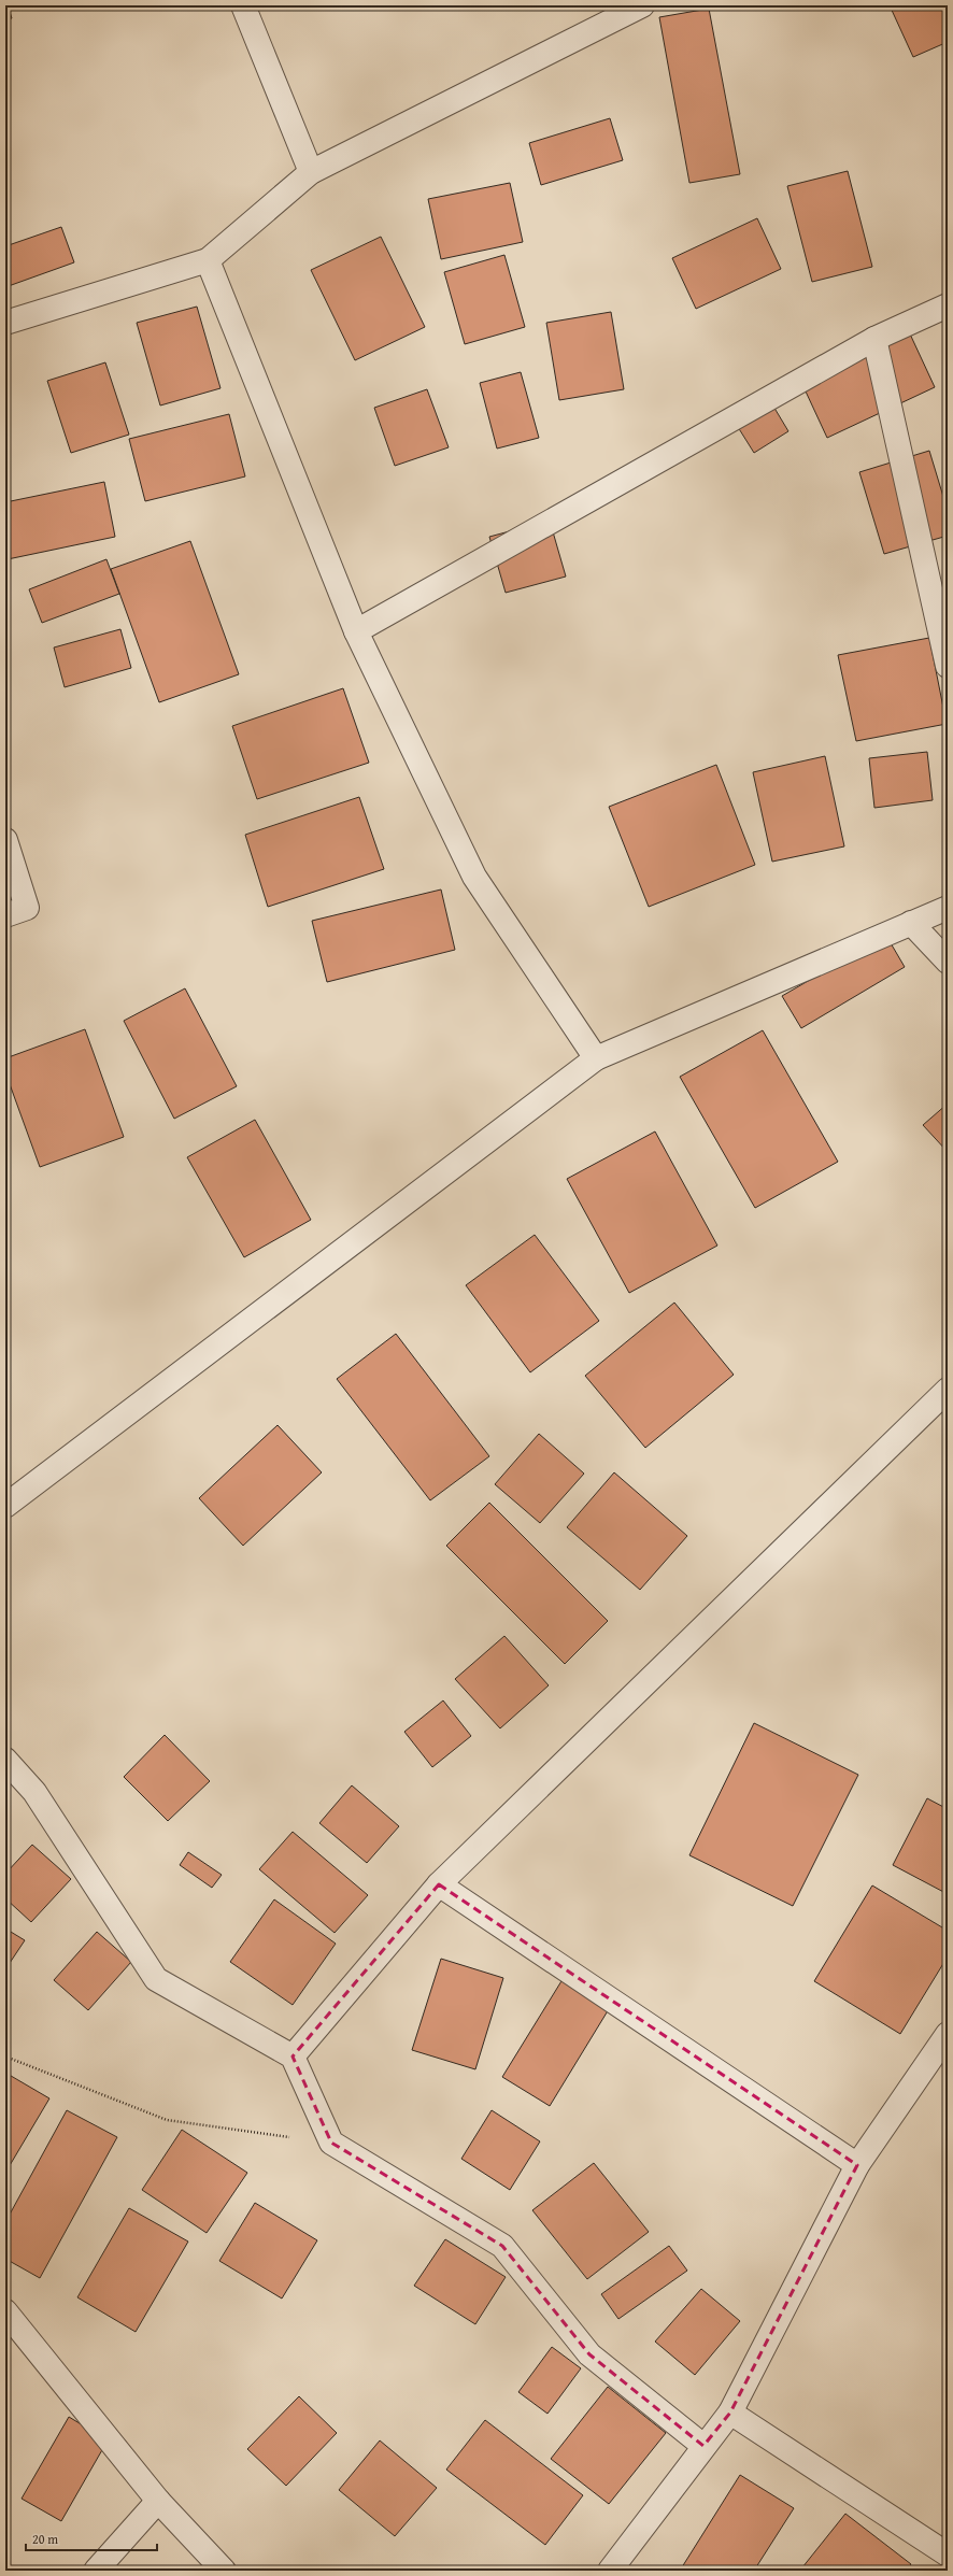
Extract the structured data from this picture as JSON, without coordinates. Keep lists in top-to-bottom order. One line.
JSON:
{"scale_bar":"20 m"}
